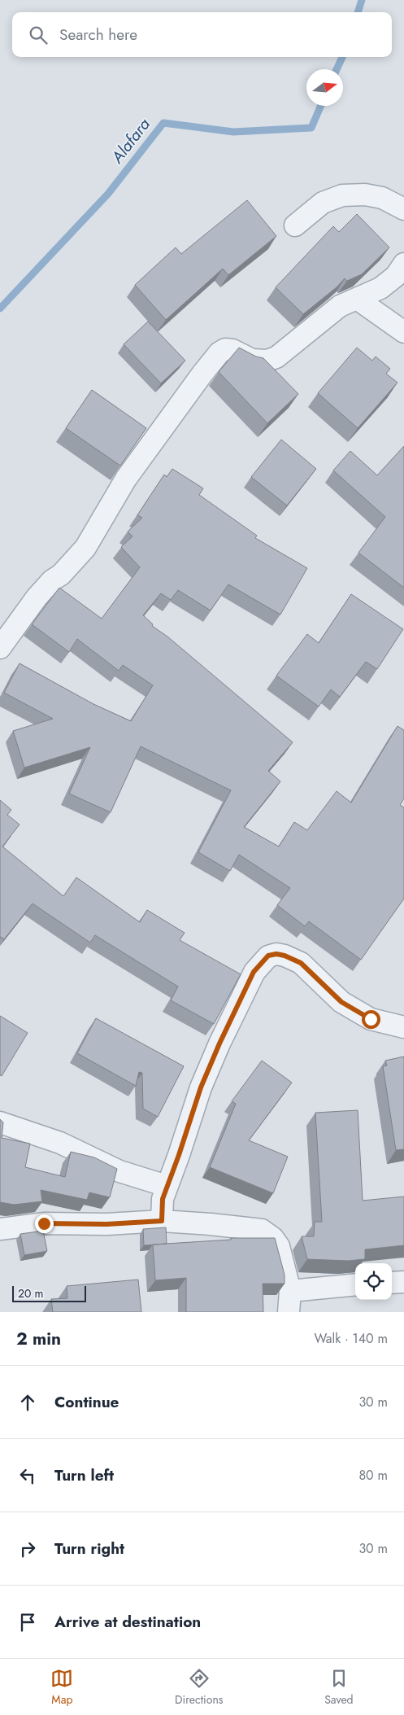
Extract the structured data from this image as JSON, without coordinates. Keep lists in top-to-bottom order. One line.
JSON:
{"water":["Alafara"],"scale_bar":"20 m","north":"right","page":{"search":"Search here","scale":"20 m","heading":["2 min","Walk · 140 m"],"list":[["Continue","30 m"],["Turn left","80 m"],["Turn right","30 m"],"Arrive at destination"],"nav":["Map","Directions","Saved"]}}
